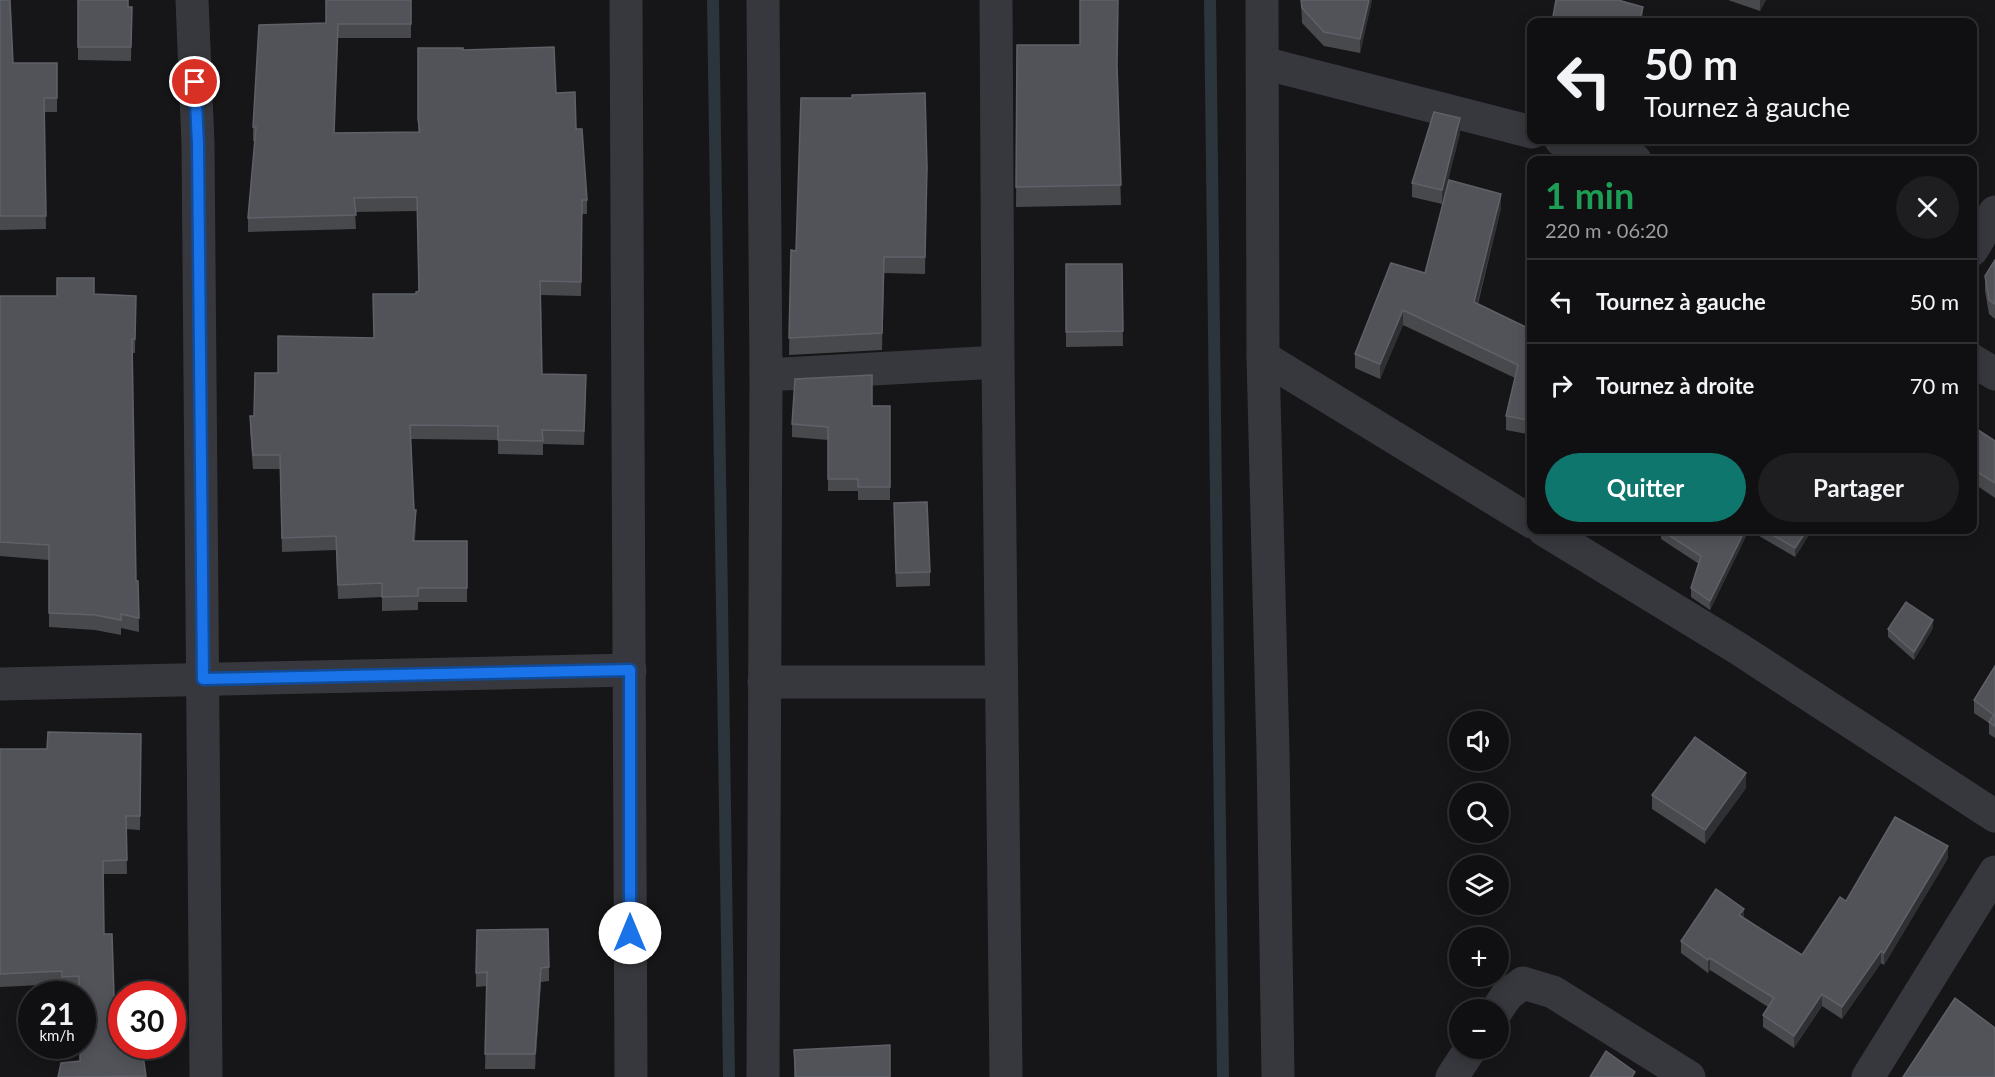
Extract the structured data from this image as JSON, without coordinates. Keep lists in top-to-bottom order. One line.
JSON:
{"page":{"turn":["50 m","Tournez à gauche"],"heading":["1 min","220 m · 06:20"],"list":[{"name":"Tournez à gauche","value":"50 m"},{"name":"Tournez à droite","value":"70 m"}],"buttons":["Quitter","Partager"],"map_buttons":["+","−"],"speed":"21 km/h","limit":"30"}}
